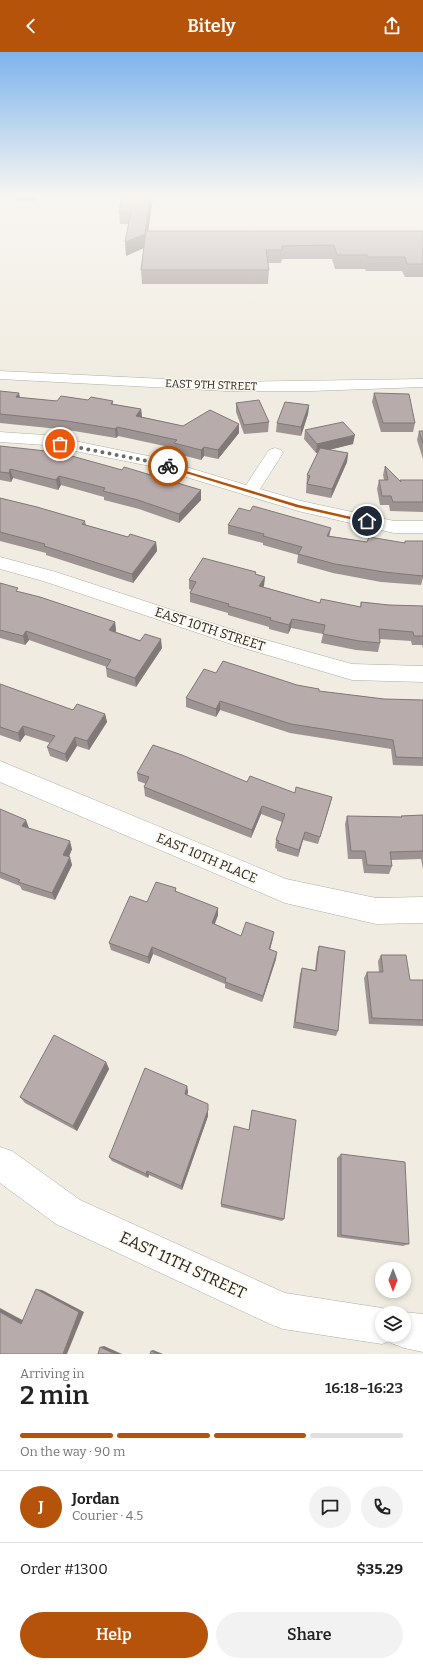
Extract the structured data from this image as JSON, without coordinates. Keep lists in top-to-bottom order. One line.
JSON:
{"streets":{"street":["EAST 9TH STREET","EAST 10TH STREET","EAST 10TH PLACE","EAST 11TH STREET"]},"north":"bottom","page":{"header":"Bitely","heading":["2 min","Arriving in","16:18–16:23"],"panel":["Jordan","Courier · 4.5","Order #1300","$35.29"],"bar":"On the way · 90 m","round":"J","buttons":["Help","Share"]}}
